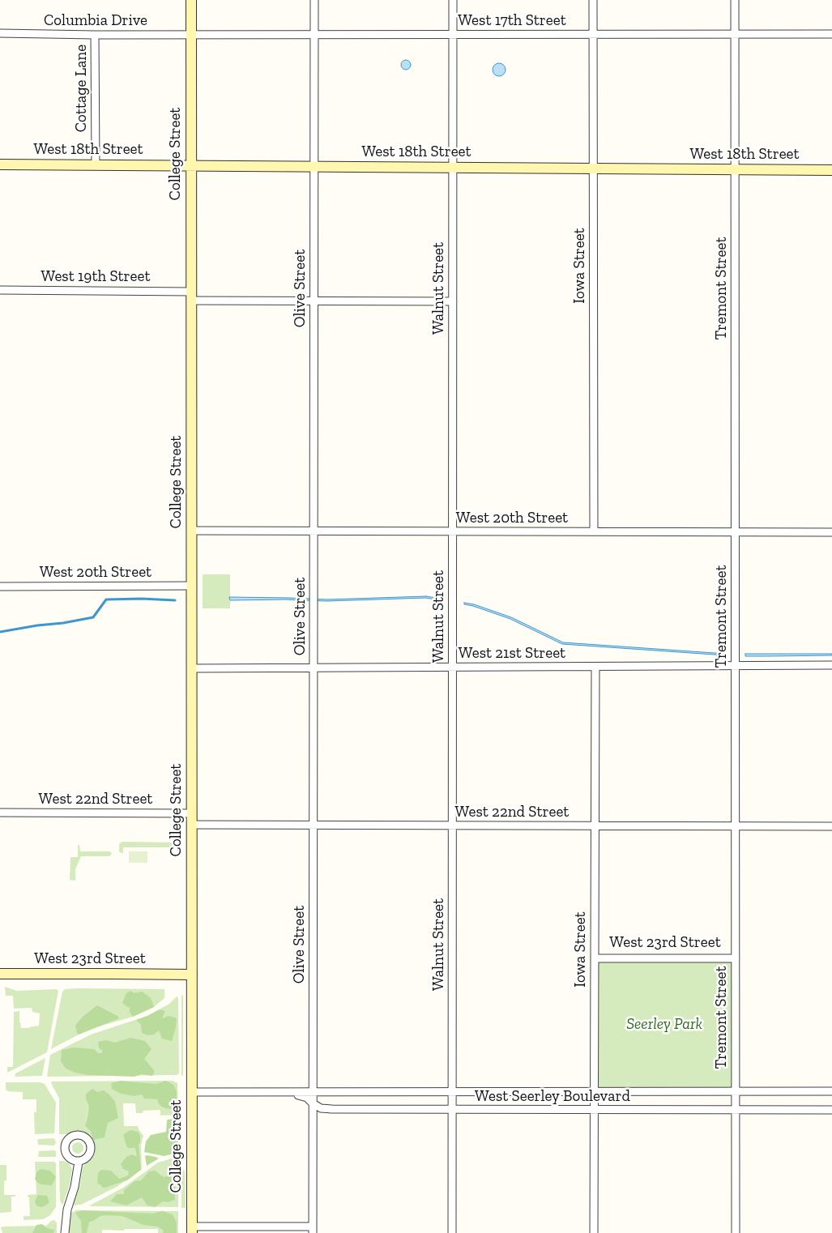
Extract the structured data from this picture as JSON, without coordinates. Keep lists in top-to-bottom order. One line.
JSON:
{"streets":{"street":["Columbia Drive","West 17th Street","Cottage Lane","West 18th Street","College Street","Iowa Street","West 19th Street","Olive Street","Walnut Street","Tremont Street","West 20th Street","West 21st Street","West 22nd Street","West 23rd Street","West Seerley Boulevard"]},"crossings":[["Columbia Drive","West 17th Street"],["Columbia Drive","Cottage Lane"],["Columbia Drive","College Street"],["West 17th Street","College Street"],["West 17th Street","Iowa Street"],["West 17th Street","Olive Street"],["West 17th Street","Walnut Street"],["West 17th Street","Tremont Street"],["Cottage Lane","West 18th Street"],["West 18th Street","College Street"],["West 18th Street","Iowa Street"],["West 18th Street","Olive Street"],["West 18th Street","Walnut Street"],["West 18th Street","Tremont Street"],["College Street","West 19th Street"],["College Street","West 20th Street"],["College Street","West 21st Street"],["College Street","West 22nd Street"],["College Street","West 23rd Street"],["College Street","West Seerley Boulevard"],["Iowa Street","West 20th Street"],["Iowa Street","West 21st Street"],["Iowa Street","West 22nd Street"],["Iowa Street","West 23rd Street"],["Iowa Street","West Seerley Boulevard"],["West 19th Street","Olive Street"],["West 19th Street","Walnut Street"],["Olive Street","West 20th Street"],["Olive Street","West 21st Street"],["Olive Street","West 22nd Street"],["Olive Street","West Seerley Boulevard"],["Walnut Street","West 20th Street"],["Walnut Street","West 21st Street"],["Walnut Street","West 22nd Street"],["Walnut Street","West Seerley Boulevard"],["Tremont Street","West 20th Street"],["Tremont Street","West 21st Street"],["Tremont Street","West 22nd Street"],["Tremont Street","West 23rd Street"],["Tremont Street","West Seerley Boulevard"]],"parks":["Seerley Park"]}
